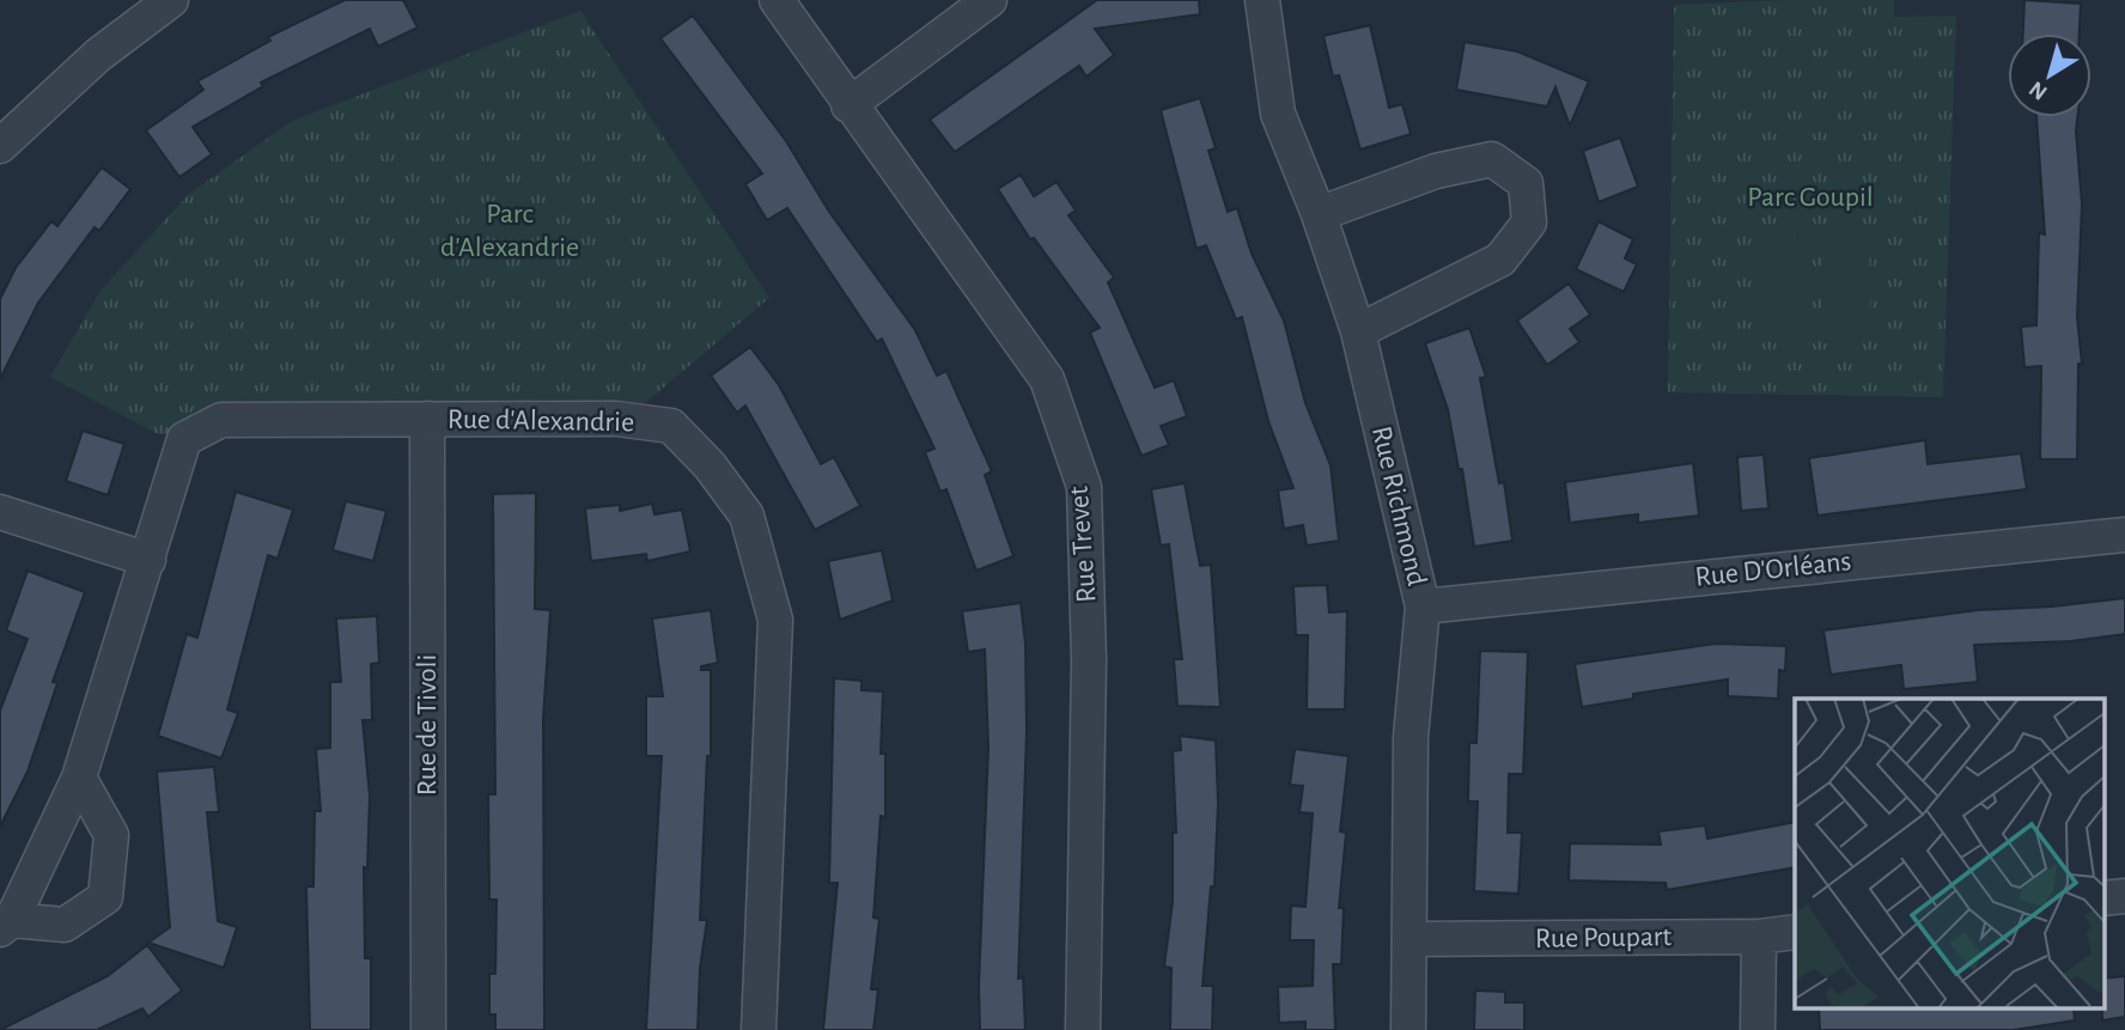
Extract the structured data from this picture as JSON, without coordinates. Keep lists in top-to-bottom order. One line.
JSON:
{"streets":{"street":["Rue d'Alexandrie","Rue Richmond","Rue Trevet","Rue D'Orléans","Rue de Tivoli","Rue Poupart"]},"crossings":[["Rue d'Alexandrie","Rue de Tivoli"],["Rue Richmond","Rue D'Orléans"],["Rue Richmond","Rue Poupart"]],"parks":["Parc Goupil","Parc d'Alexandrie"],"north":"bottom left"}
